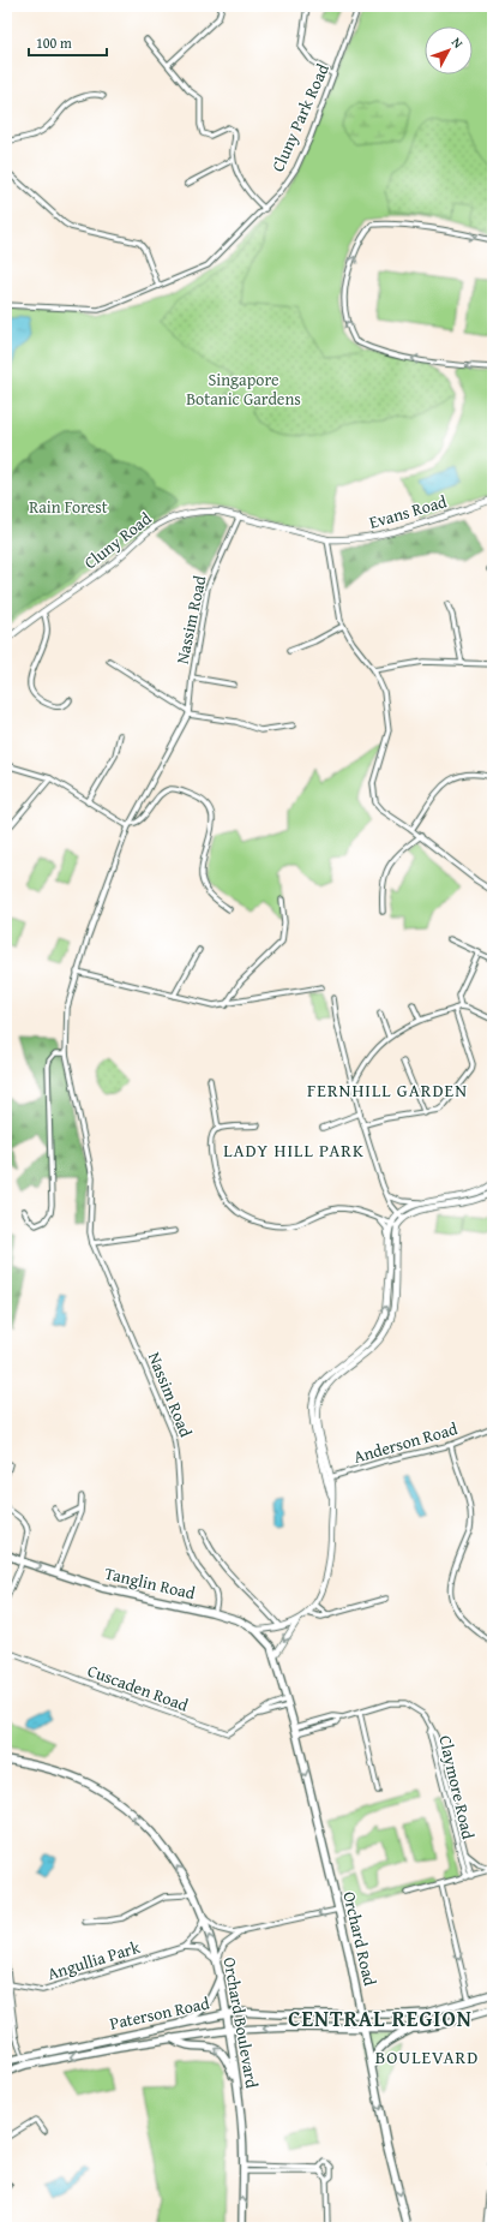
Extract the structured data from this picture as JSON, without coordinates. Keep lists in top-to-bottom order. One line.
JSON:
{"streets":{"main road":["Tanglin Road","Orchard Road","Paterson Road","Orchard Boulevard"],"street":["Cluny Park Road","Evans Road","Cluny Road","Nassim Road","Anderson Road","Cuscaden Road","Claymore Road","Angullia Park"]},"crossings":[["Evans Road","Cluny Road"],["Cluny Road","Nassim Road"],["Nassim Road","Tanglin Road"],["Tanglin Road","Orchard Road"],["Cuscaden Road","Orchard Road"],["Claymore Road","Orchard Road"],["Orchard Road","Paterson Road"],["Paterson Road","Orchard Boulevard"]],"one_way":["Orchard Road","Orchard Boulevard"],"districts":["FERNHILL GARDEN","LADY HILL PARK","CENTRAL REGION","BOULEVARD"],"parks":["Singapore Botanic Gardens","Rain Forest"],"scale_bar":"100 m","north":"top right"}
